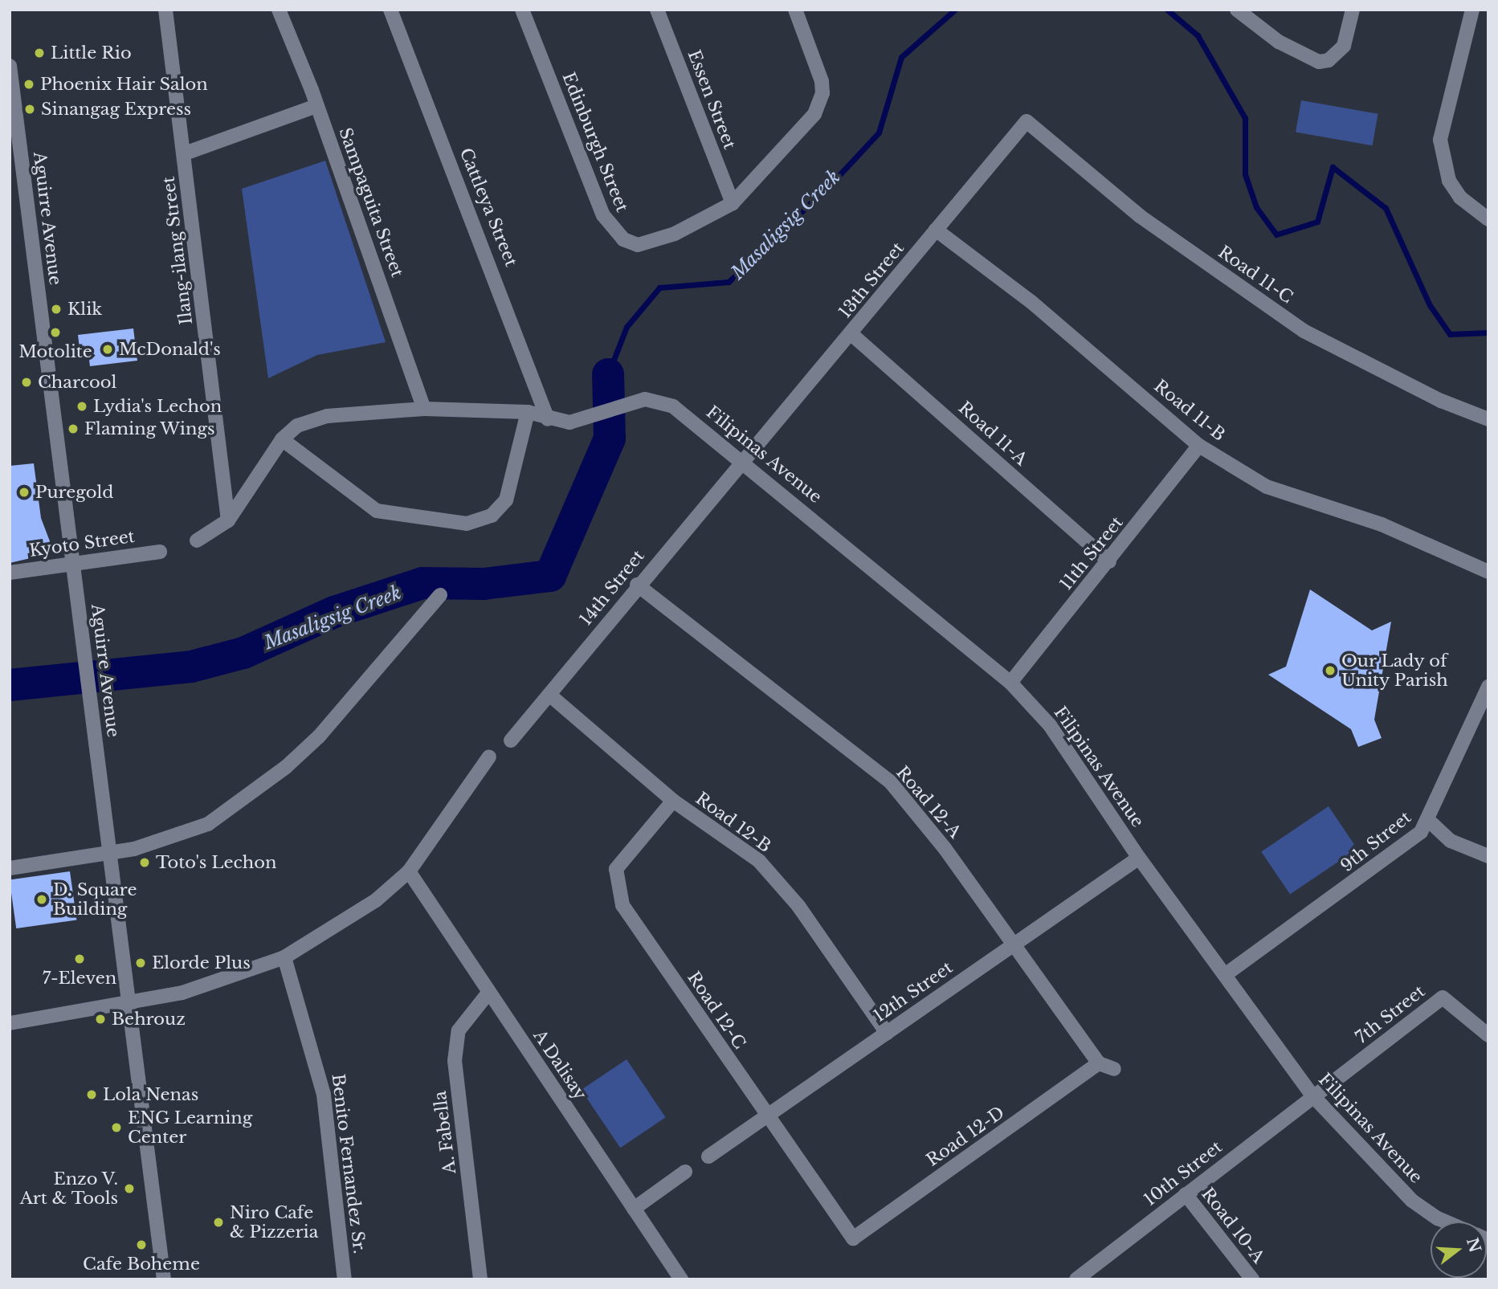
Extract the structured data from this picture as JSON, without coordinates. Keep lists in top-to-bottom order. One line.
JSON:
{"streets":{"street":["Essen Street","Edinburgh Street","Sampaguita Street","Cattleya Street","Aguirre Avenue","Ilang-ilang Street","Road 11-C","13th Street","Road 11-B","Road 11-A","Filipinas Avenue","Kyoto Street","11th Street","14th Street","Road 12-A","Road 12-B","9th Street","12th Street","Road 12-C","7th Street","A Dalisay","A. Fabella","Road 12-D","Benito Fernandez Sr.","10th Street","Road 10-A"]},"crossings":[["Essen Street","Edinburgh Street"],["Sampaguita Street","Filipinas Avenue"],["Cattleya Street","Filipinas Avenue"],["Aguirre Avenue","Kyoto Street"],["Road 11-C","13th Street"],["13th Street","Road 11-B"],["13th Street","Road 11-A"],["13th Street","Filipinas Avenue"],["13th Street","14th Street"],["Road 11-B","11th Street"],["Road 11-A","11th Street"],["Filipinas Avenue","11th Street"],["Filipinas Avenue","14th Street"],["Filipinas Avenue","9th Street"],["Filipinas Avenue","12th Street"],["Filipinas Avenue","7th Street"],["Filipinas Avenue","10th Street"],["14th Street","Road 12-A"],["14th Street","Road 12-B"],["Road 12-A","12th Street"],["Road 12-A","Road 12-D"],["Road 12-B","12th Street"],["Road 12-B","Road 12-C"],["12th Street","Road 12-C"],["Road 12-C","Road 12-D"],["7th Street","10th Street"],["A Dalisay","A. Fabella"],["10th Street","Road 10-A"]],"water":["Masaligsig Creek"],"places":["Little Rio","Phoenix Hair Salon","Sinangag Express","Klik","Motolite","McDonald's","Charcool","Lydia's Lechon","Flaming Wings","Puregold","Our Lady of Unity Parish","Toto's Lechon","D. Square Building","7-Eleven","Elorde Plus","Behrouz","Lola Nenas","ENG Learning Center","Enzo V. Art & Tools","Niro Cafe & Pizzeria","Cafe Boheme"],"north":"right"}
